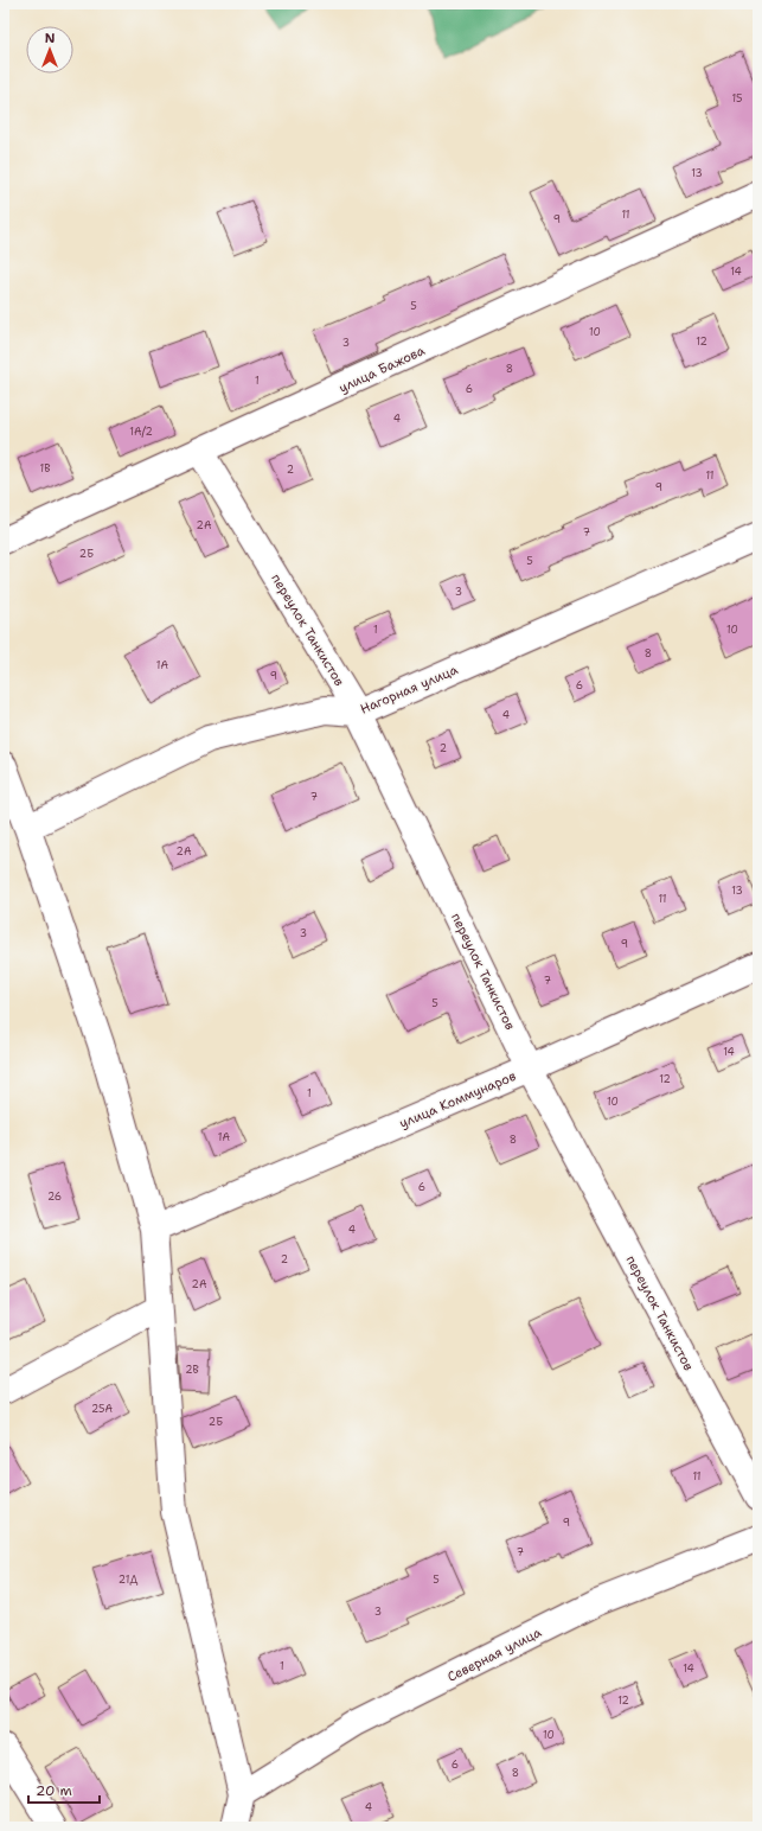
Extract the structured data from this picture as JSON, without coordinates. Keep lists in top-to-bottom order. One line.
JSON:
{"streets":{"street":["улица Бажова","переулок Танкистов","Нагорная улица","улица Коммунаров","Северная улица"]},"crossings":[["улица Бажова","переулок Танкистов"],["переулок Танкистов","Нагорная улица"],["переулок Танкистов","улица Коммунаров"]],"house_numbers":["15","13","11","9","14","5","10","12","3","8","1","6","4","1А/2","1В","2","11","9","2А","7","2Б","5","3","1","10","8","1А","9","6","4","2","7","2А","13","11","3","9","7","5","14","12","1","10","1А","8","6","26","4","2","2А","2В","25А","2Б","11","9","7","21Д","5","3","1","14","12","10","6","8","4"],"scale_bar":"20 m","north":"top"}
